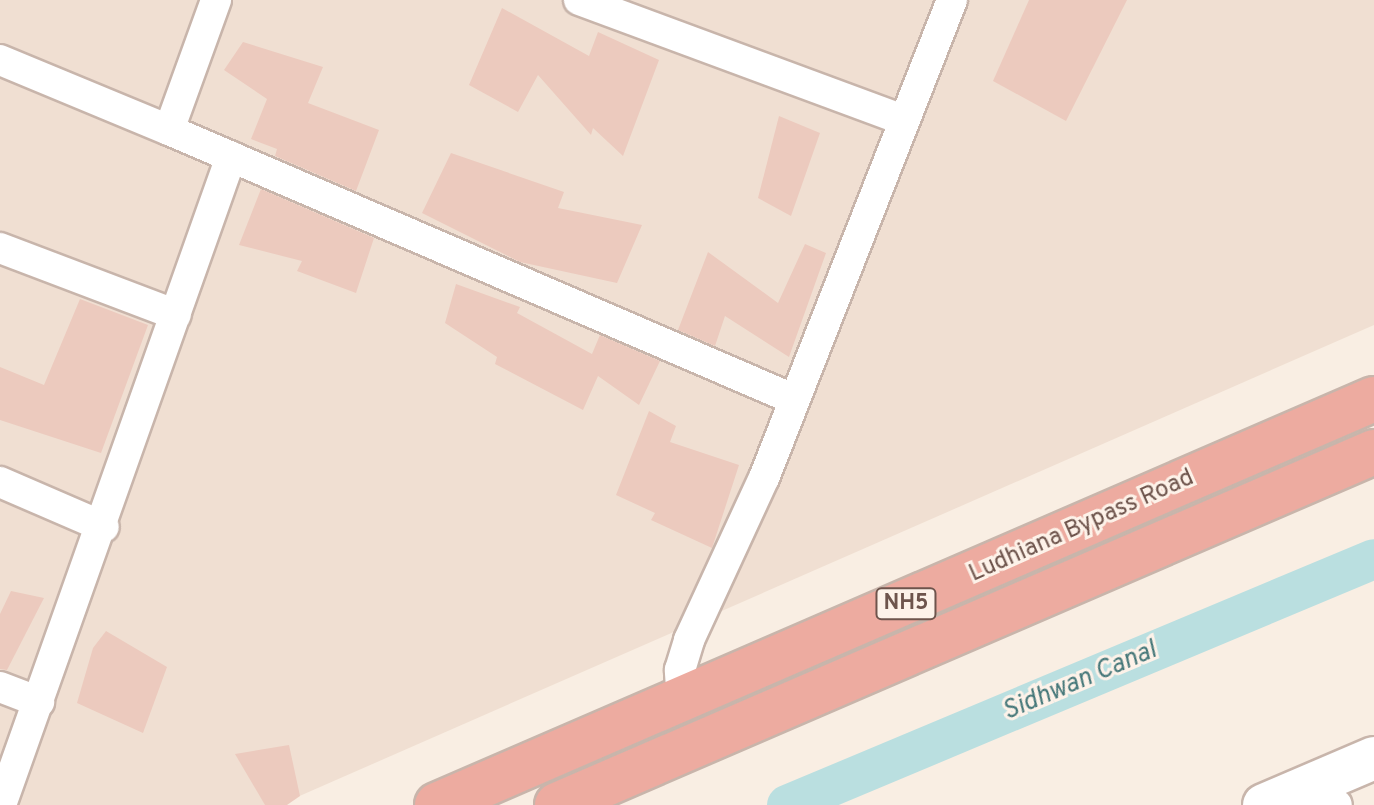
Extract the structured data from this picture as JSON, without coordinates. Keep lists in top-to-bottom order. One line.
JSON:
{"streets":{"highway":["Ludhiana Bypass Road","NH5"]},"water":["Sidhwan Canal"]}
